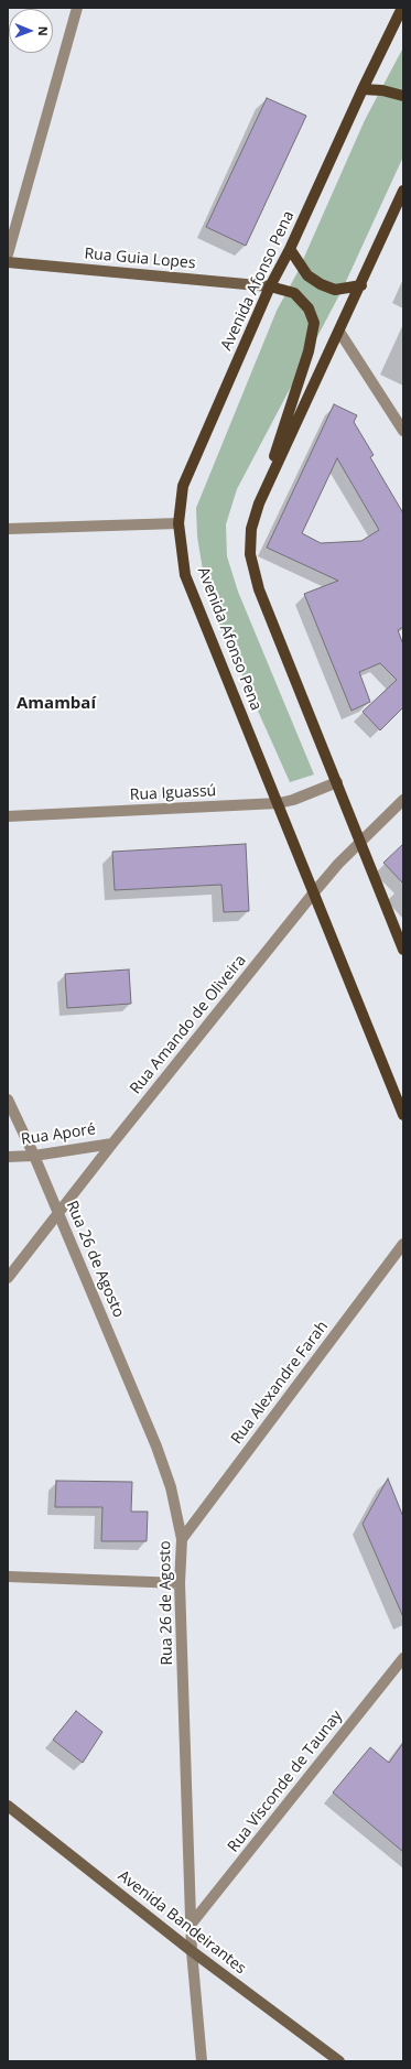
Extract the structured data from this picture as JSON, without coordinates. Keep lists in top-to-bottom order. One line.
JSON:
{"streets":{"main road":["Rua Guia Lopes","Avenida Afonso Pena","Avenida Bandeirantes"],"street":["Rua Iguassú","Rua Amando de Oliveira","Rua Aporé","Rua 26 de Agosto","Rua Alexandre Farah","Rua Visconde de Taunay"]},"crossings":[["Rua Guia Lopes","Avenida Afonso Pena"],["Avenida Afonso Pena","Rua Iguassú"],["Avenida Afonso Pena","Rua Amando de Oliveira"],["Rua Amando de Oliveira","Rua Aporé"],["Rua Amando de Oliveira","Rua 26 de Agosto"],["Rua Aporé","Rua 26 de Agosto"],["Rua 26 de Agosto","Rua Alexandre Farah"],["Rua 26 de Agosto","Rua Visconde de Taunay"],["Rua 26 de Agosto","Avenida Bandeirantes"]],"districts":["Amambaí"],"north":"right"}
